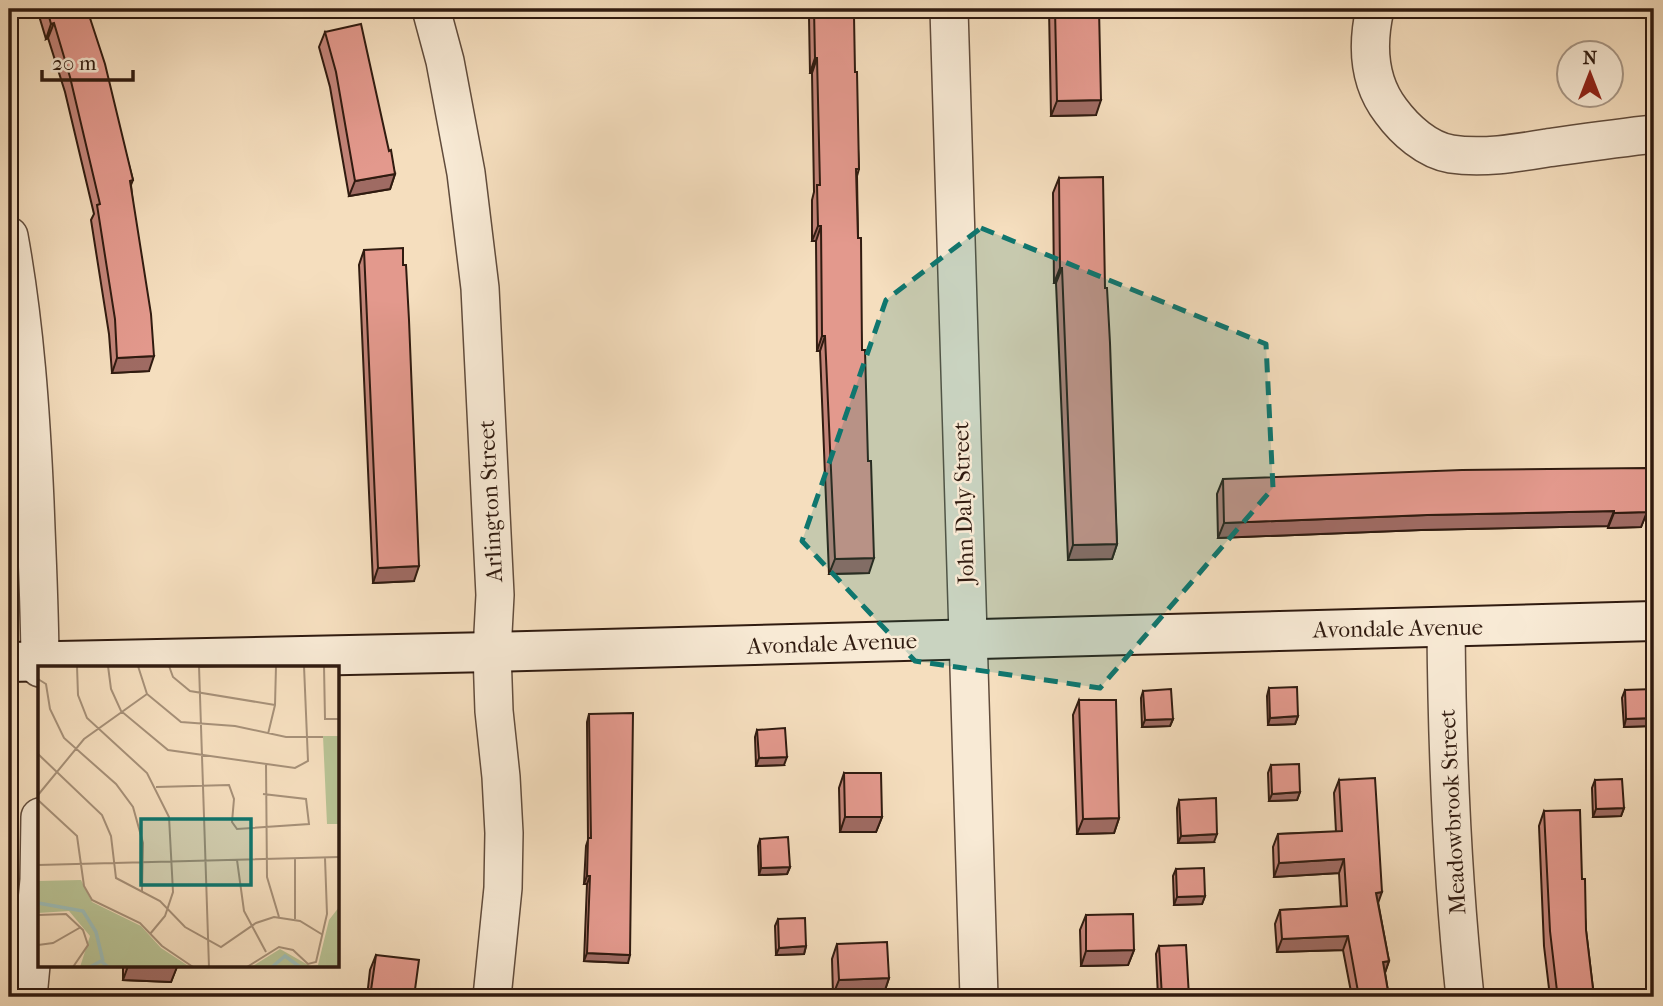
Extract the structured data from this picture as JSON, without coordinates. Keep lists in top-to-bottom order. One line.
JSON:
{"streets":{"street":["Arlington Street","John Daly Street","Avondale Avenue","Meadowbrook Street"]},"crossings":[["Arlington Street","Avondale Avenue"],["John Daly Street","Avondale Avenue"],["Avondale Avenue","Meadowbrook Street"]],"scale_bar":"20 m","north":"top"}
